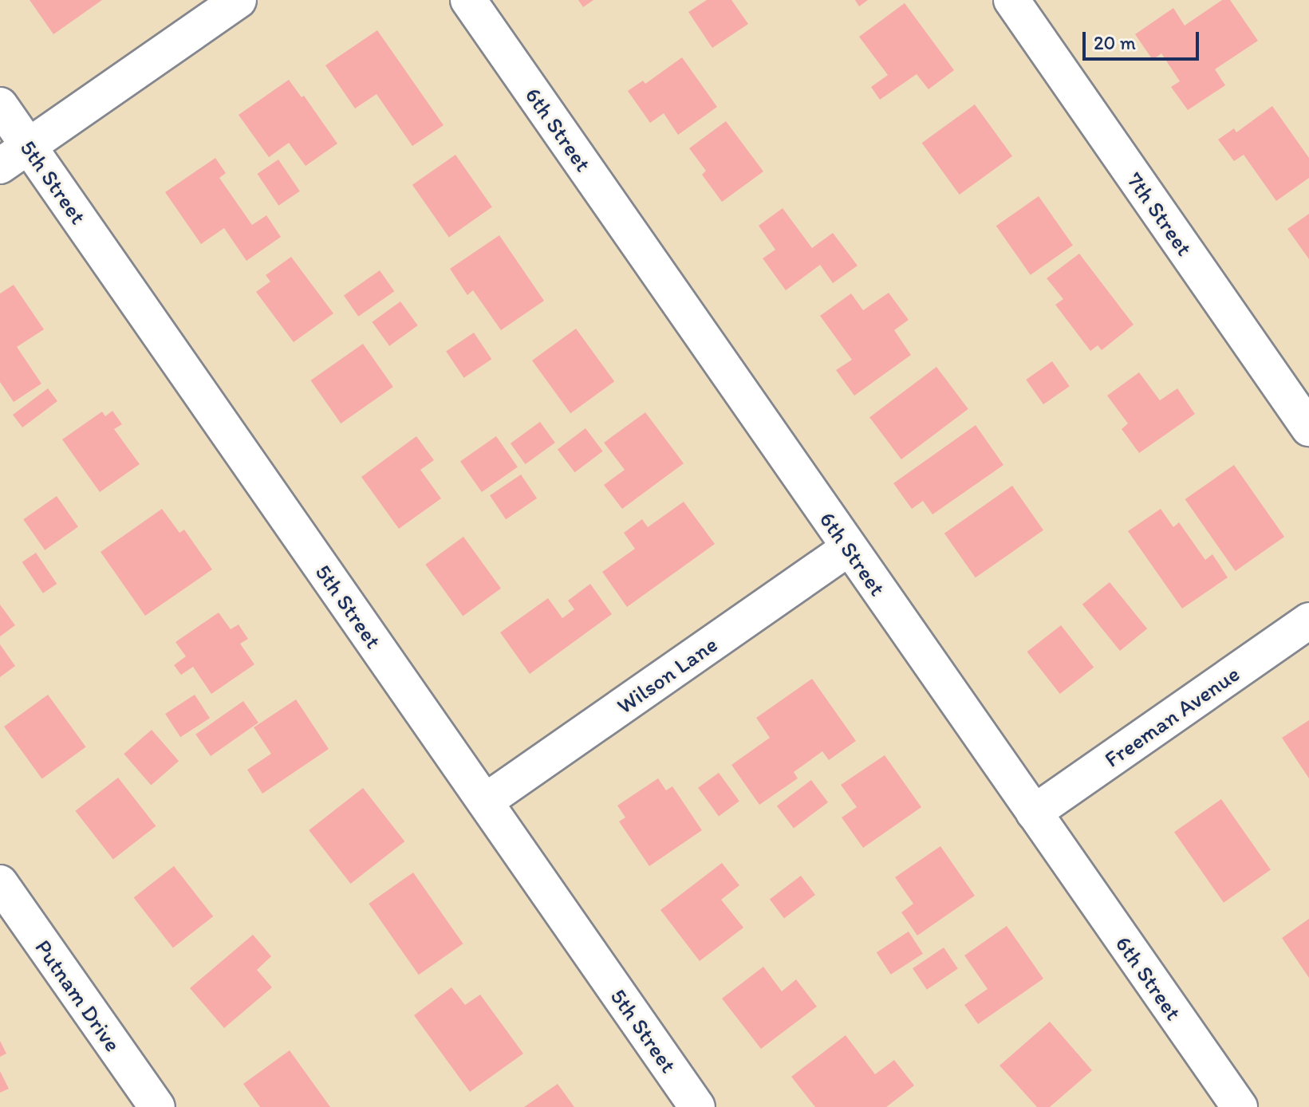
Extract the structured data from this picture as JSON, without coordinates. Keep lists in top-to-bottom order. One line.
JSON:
{"streets":{"street":["6th Street","5th Street","7th Street","Wilson Lane","Freeman Avenue","Putnam Drive"]},"crossings":[["6th Street","Wilson Lane"],["6th Street","Freeman Avenue"],["5th Street","Wilson Lane"]],"scale_bar":"20 m"}
